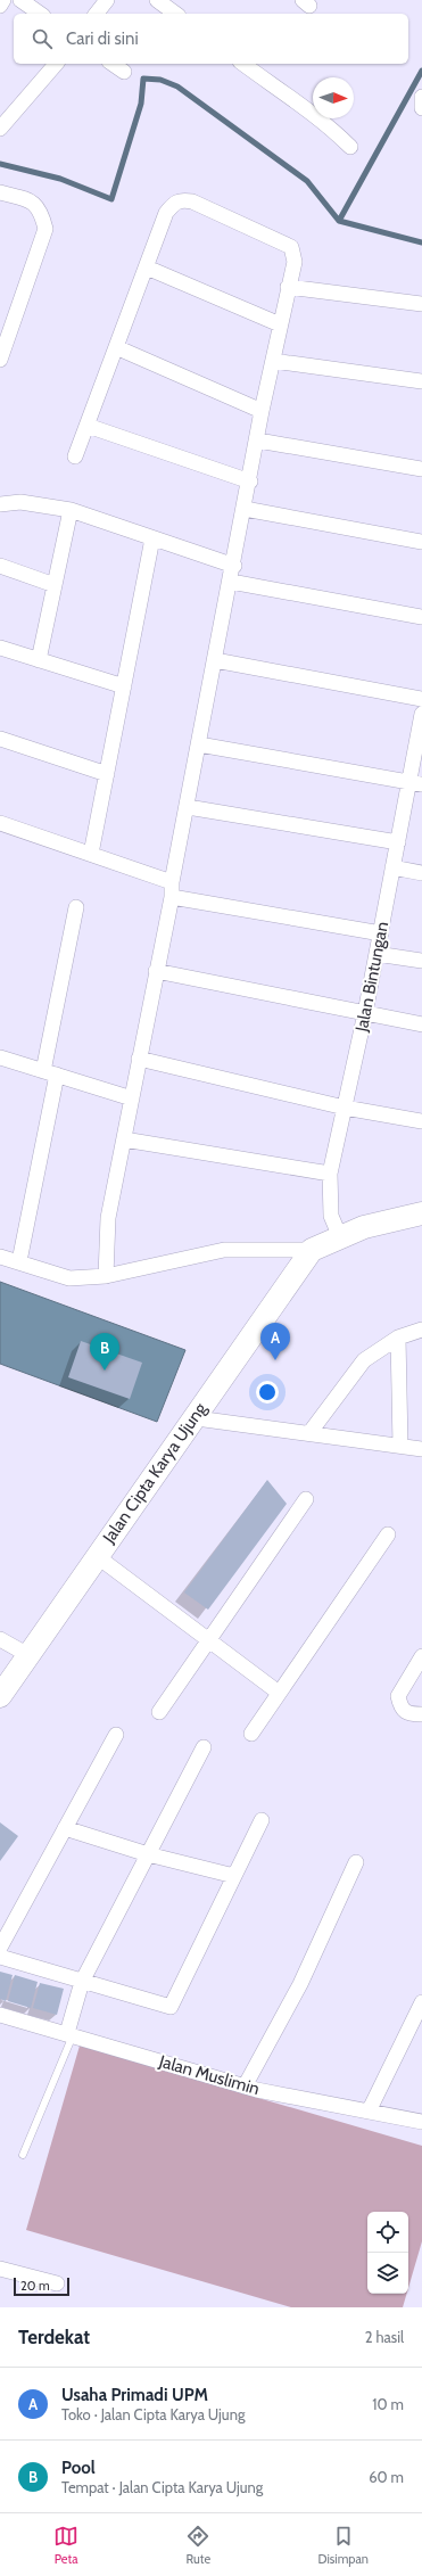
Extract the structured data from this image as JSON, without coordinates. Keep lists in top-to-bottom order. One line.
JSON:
{"streets":{"main road":["Jalan Cipta Karya Ujung"],"street":["Jalan Bintungan","Jalan Muslimin"]},"scale_bar":"20 m","north":"right","page":{"search":"Cari di sini","pins":["A","B"],"scale":"20 m","heading":["Terdekat","2 hasil"],"list":[{"mark":"A","name":"Usaha Primadi UPM","note":"Toko · Jalan Cipta Karya Ujung","value":"10 m"},{"mark":"B","name":"Pool","note":"Tempat · Jalan Cipta Karya Ujung","value":"60 m"}],"nav":["Peta","Rute","Disimpan"]}}
